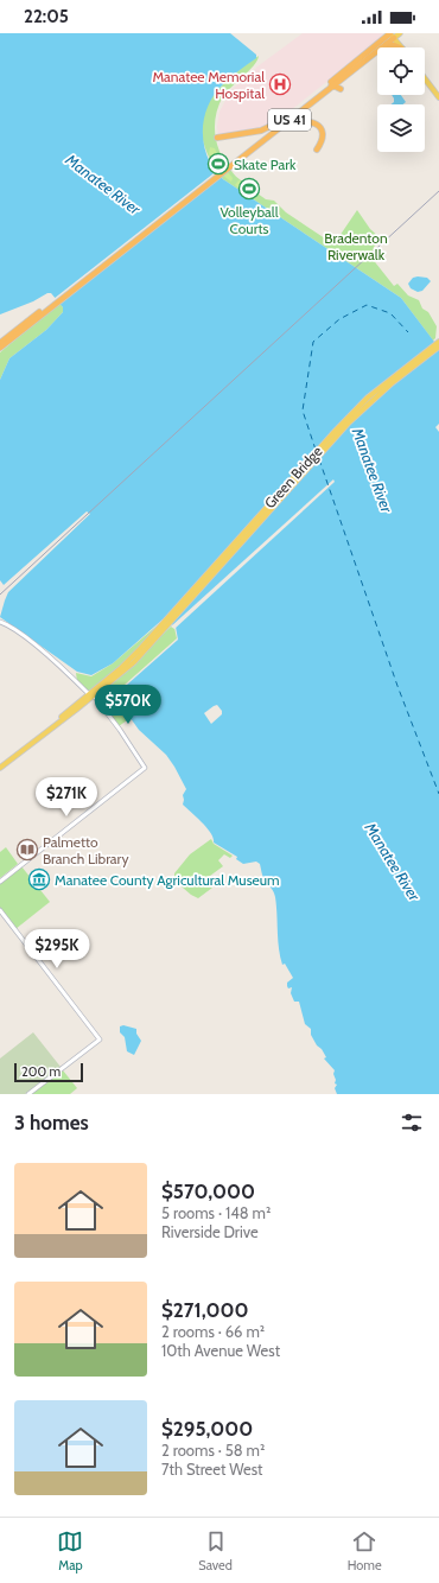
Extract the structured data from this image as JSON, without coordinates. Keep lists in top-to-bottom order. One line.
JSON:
{"streets":{"highway":["US 41"],"main road":["Green Bridge"]},"water":["Manatee River"],"parks":["Bradenton Riverwalk"],"places":{"hospital":["Manatee Memorial Hospital"],"sports":["Skate Park","Volleyball Courts"],"library":["Palmetto Branch Library"],"museum":["Manatee County Agricultural Museum"]},"scale_bar":"200 m","page":{"status":"22:05","price":["$570K","$271K","$295K"],"scale":"200 m","heading":"3 homes","list":[{"name":"$570,000","note":"5 rooms · 148 m² · Riverside Drive"},{"name":"$271,000","note":"2 rooms · 66 m² · 10th Avenue West"},{"name":"$295,000","note":"2 rooms · 58 m² · 7th Street West"}],"tabs":["Map","Saved","Home"]}}
